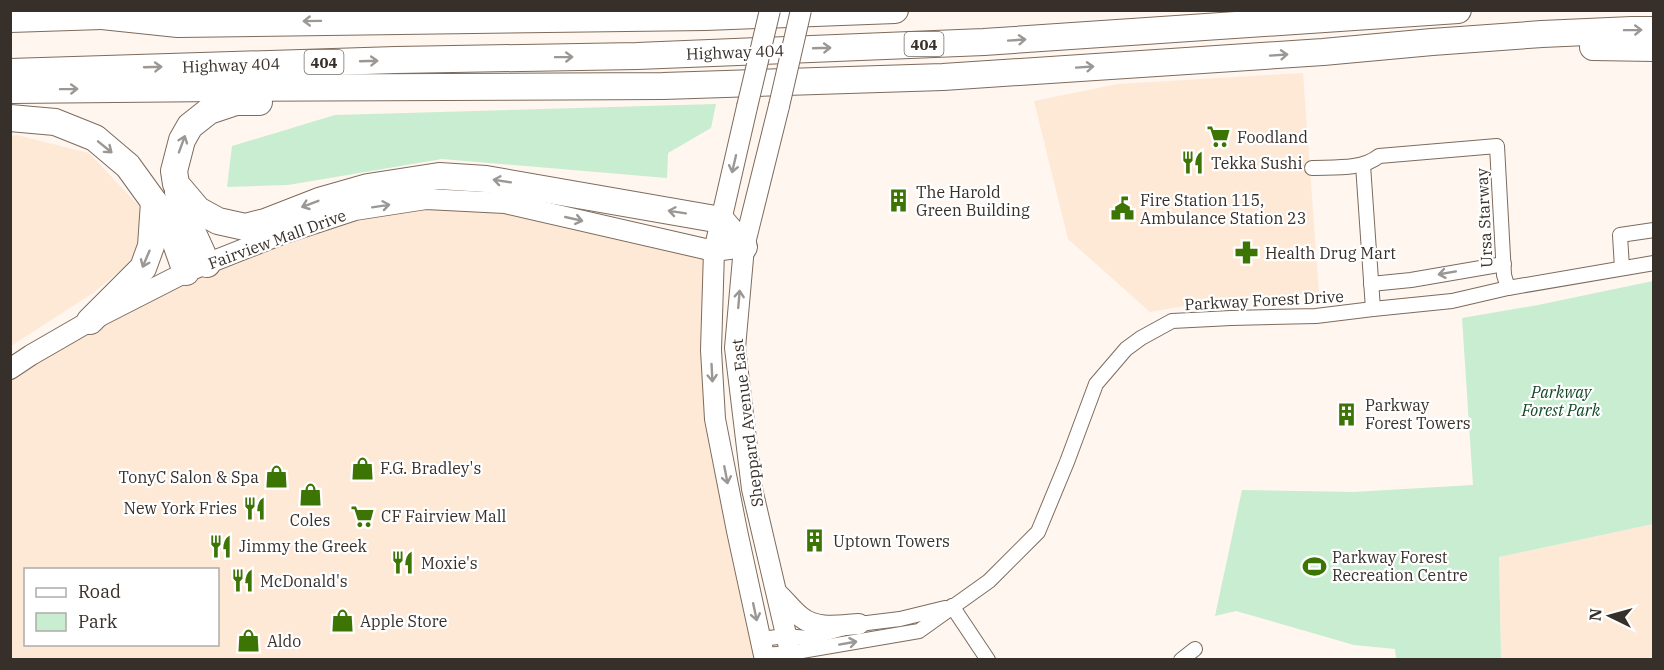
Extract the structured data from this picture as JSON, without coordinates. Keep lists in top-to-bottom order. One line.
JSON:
{"streets":{"highway":["404","Highway 404"],"main road":["Fairview Mall Drive","Sheppard Avenue East"],"street":["Ursa Starway","Parkway Forest Drive"]},"crossings":[["Ursa Starway","Parkway Forest Drive"],["Fairview Mall Drive","Sheppard Avenue East"],["Parkway Forest Drive","Sheppard Avenue East"]],"one_way":["Fairview Mall Drive"],"parks":["Parkway Forest Park"],"places":{"supermarket":["Foodland","CF Fairview Mall"],"restaurant":["Tekka Sushi","New York Fries","Jimmy the Greek","Moxie's","McDonald's"],"building":["The Harold Green Building","Parkway Forest Towers","Uptown Towers"],"public building":["Fire Station 115, Ambulance Station 23"],"pharmacy":["Health Drug Mart"],"shop":["F.G. Bradley's","TonyC Salon & Spa","Coles","Apple Store","Aldo"],"sports":["Parkway Forest Recreation Centre"]},"legend":["Road","Park"],"north":"left"}
